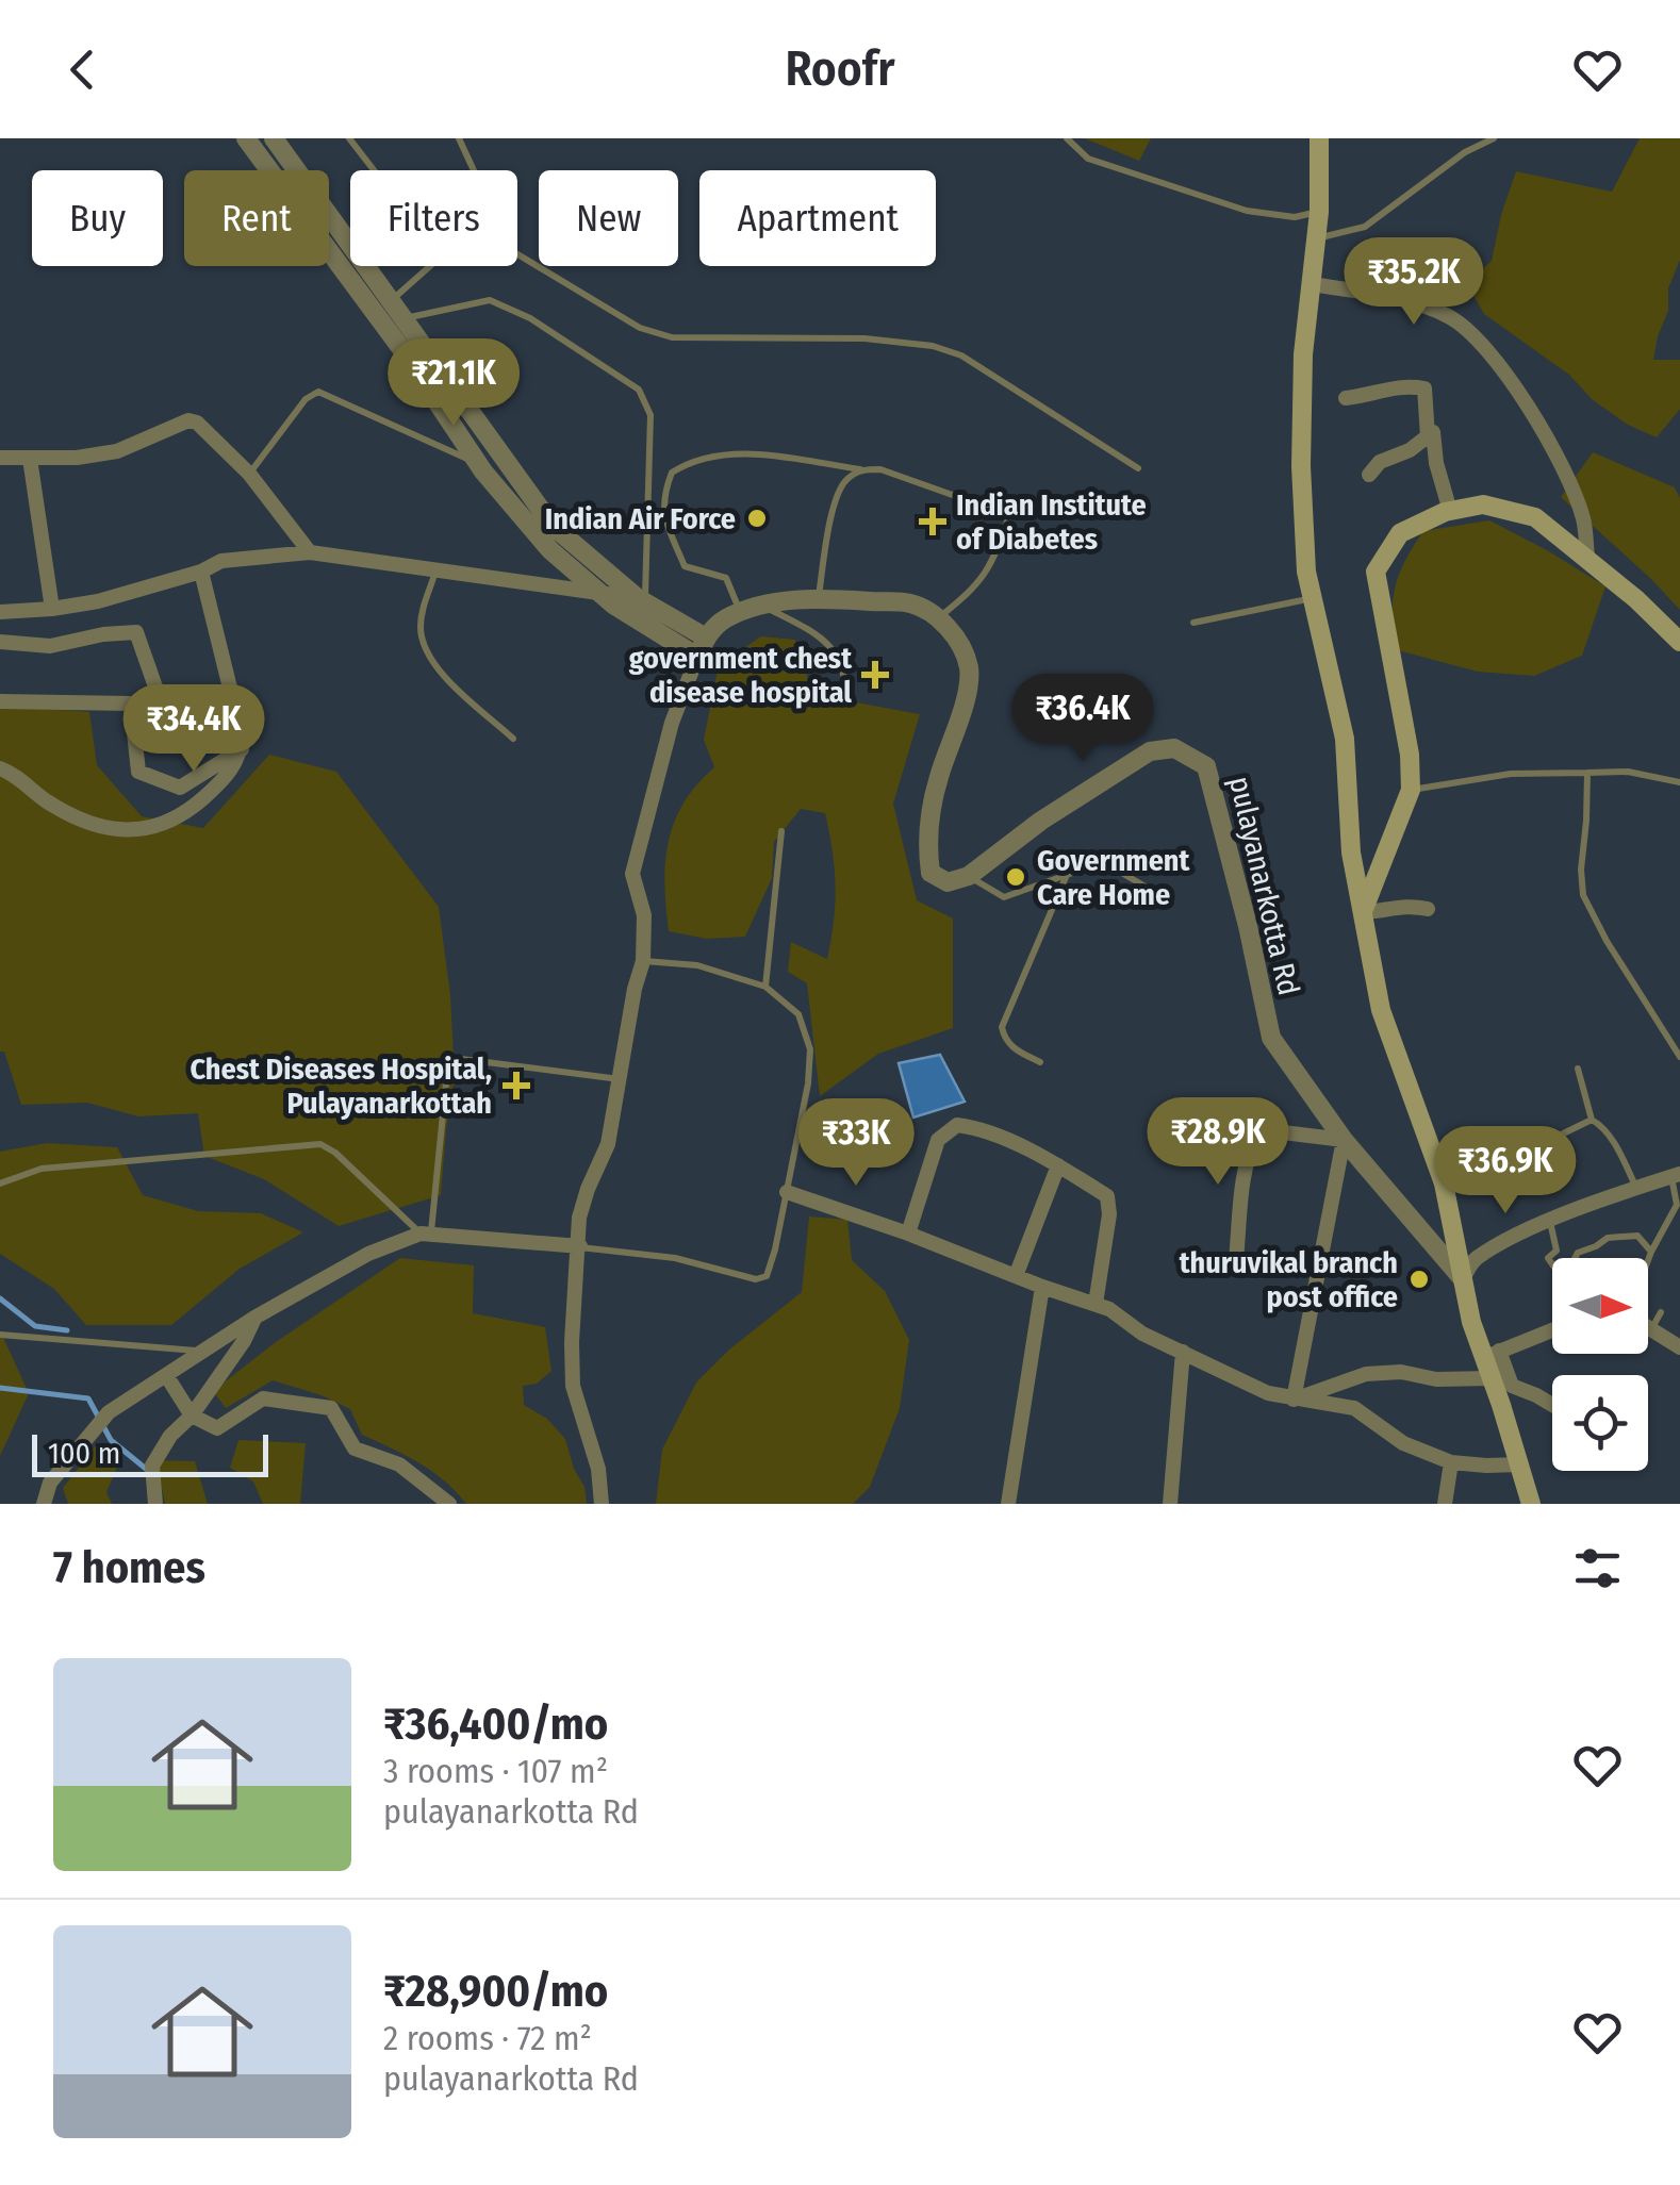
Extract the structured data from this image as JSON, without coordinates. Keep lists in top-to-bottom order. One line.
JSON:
{"streets":{"street":["pulayanarkotta Rd"]},"places":{"other":["Indian Air Force","Government Care Home","thuruvikal branch post office"],"health":["Indian Institute of Diabetes","government chest disease hospital","Chest Diseases Hospital, Pulayanarkottah"]},"scale_bar":"100 m","north":"right","page":{"header":"Roofr","chip":["Buy","Rent","Filters","New","Apartment"],"price":["₹35.2K","₹21.1K","₹36.4K","₹34.4K","₹28.9K","₹33K","₹36.9K"],"scale":"100 m","heading":"7 homes","list":[{"name":"₹36,400/mo","note":"3 rooms · 107 m² · pulayanarkotta Rd"},{"name":"₹28,900/mo","note":"2 rooms · 72 m² · pulayanarkotta Rd"}]}}
